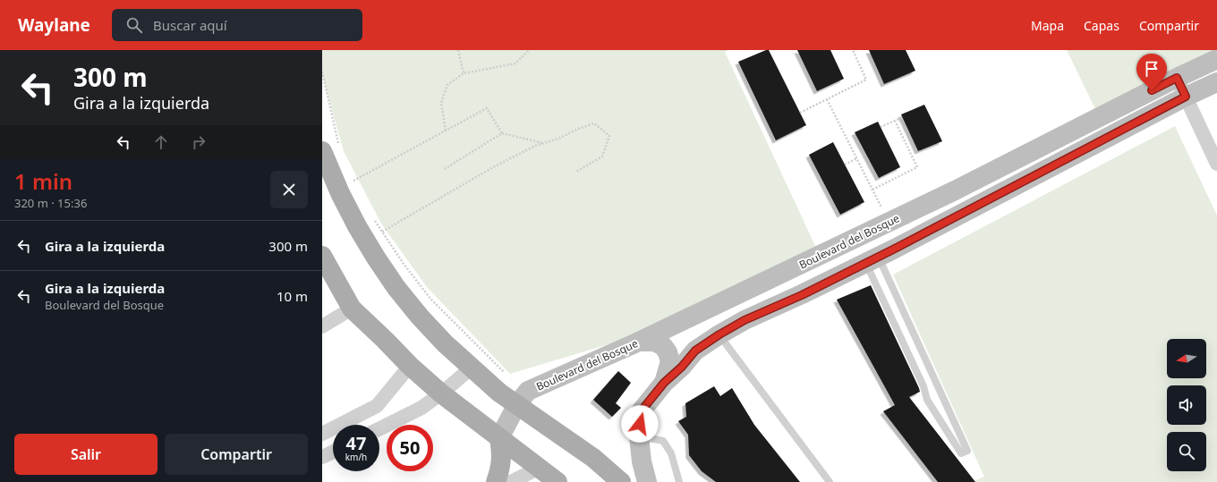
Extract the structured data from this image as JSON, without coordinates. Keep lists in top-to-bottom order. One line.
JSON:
{"streets":{"main road":["Boulevard del Bosque"]},"north":"left","page":{"header":"Waylane","search":"Buscar aquí","nav":["Mapa","Capas","Compartir"],"turn":["300 m","Gira a la izquierda"],"heading":["1 min","320 m · 15:36"],"list":[{"name":"Gira a la izquierda","value":"300 m"},{"name":"Gira a la izquierda","note":"Boulevard del Bosque","value":"10 m"}],"speed":"47 km/h","limit":"50","buttons":["Salir","Compartir"]}}
